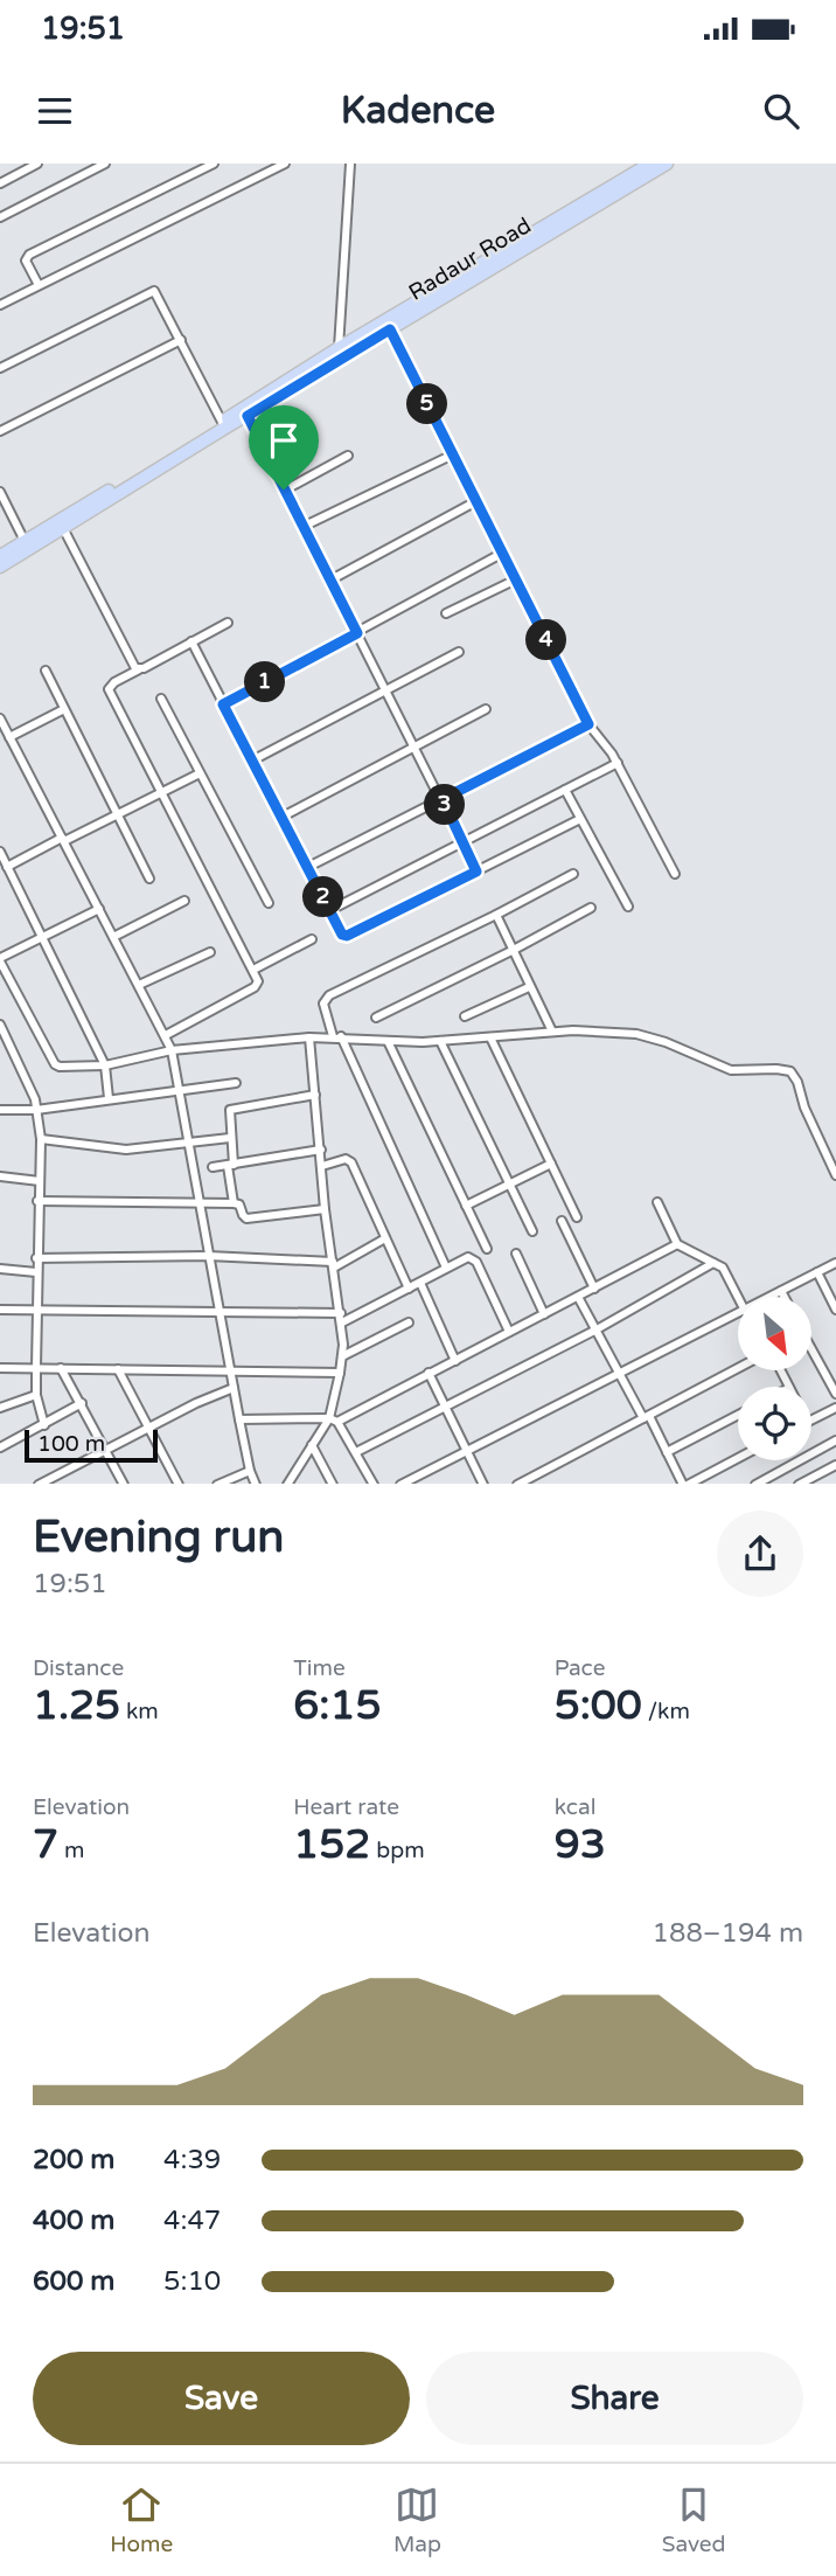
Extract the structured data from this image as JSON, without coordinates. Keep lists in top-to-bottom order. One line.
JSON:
{"streets":{"main road":["Radaur Road"]},"scale_bar":"100 m","north":"bottom right","page":{"status":"19:51","header":"Kadence","pins":["5","4","1","3","2"],"scale":"100 m","heading":["Evening run","19:51"],"stats":[["Distance","1.25 km"],["Time","6:15"],["Pace","5:00 /km"],["Elevation","7 m"],["Heart rate","152 bpm"],["kcal","93"]],"chart":["Elevation","188–194 m"],"list":[{"name":"200 m","note":"4:39"},{"name":"400 m","note":"4:47"},{"name":"600 m","note":"5:10"}],"buttons":["Save","Share"],"tabs":["Home","Map","Saved"]}}
